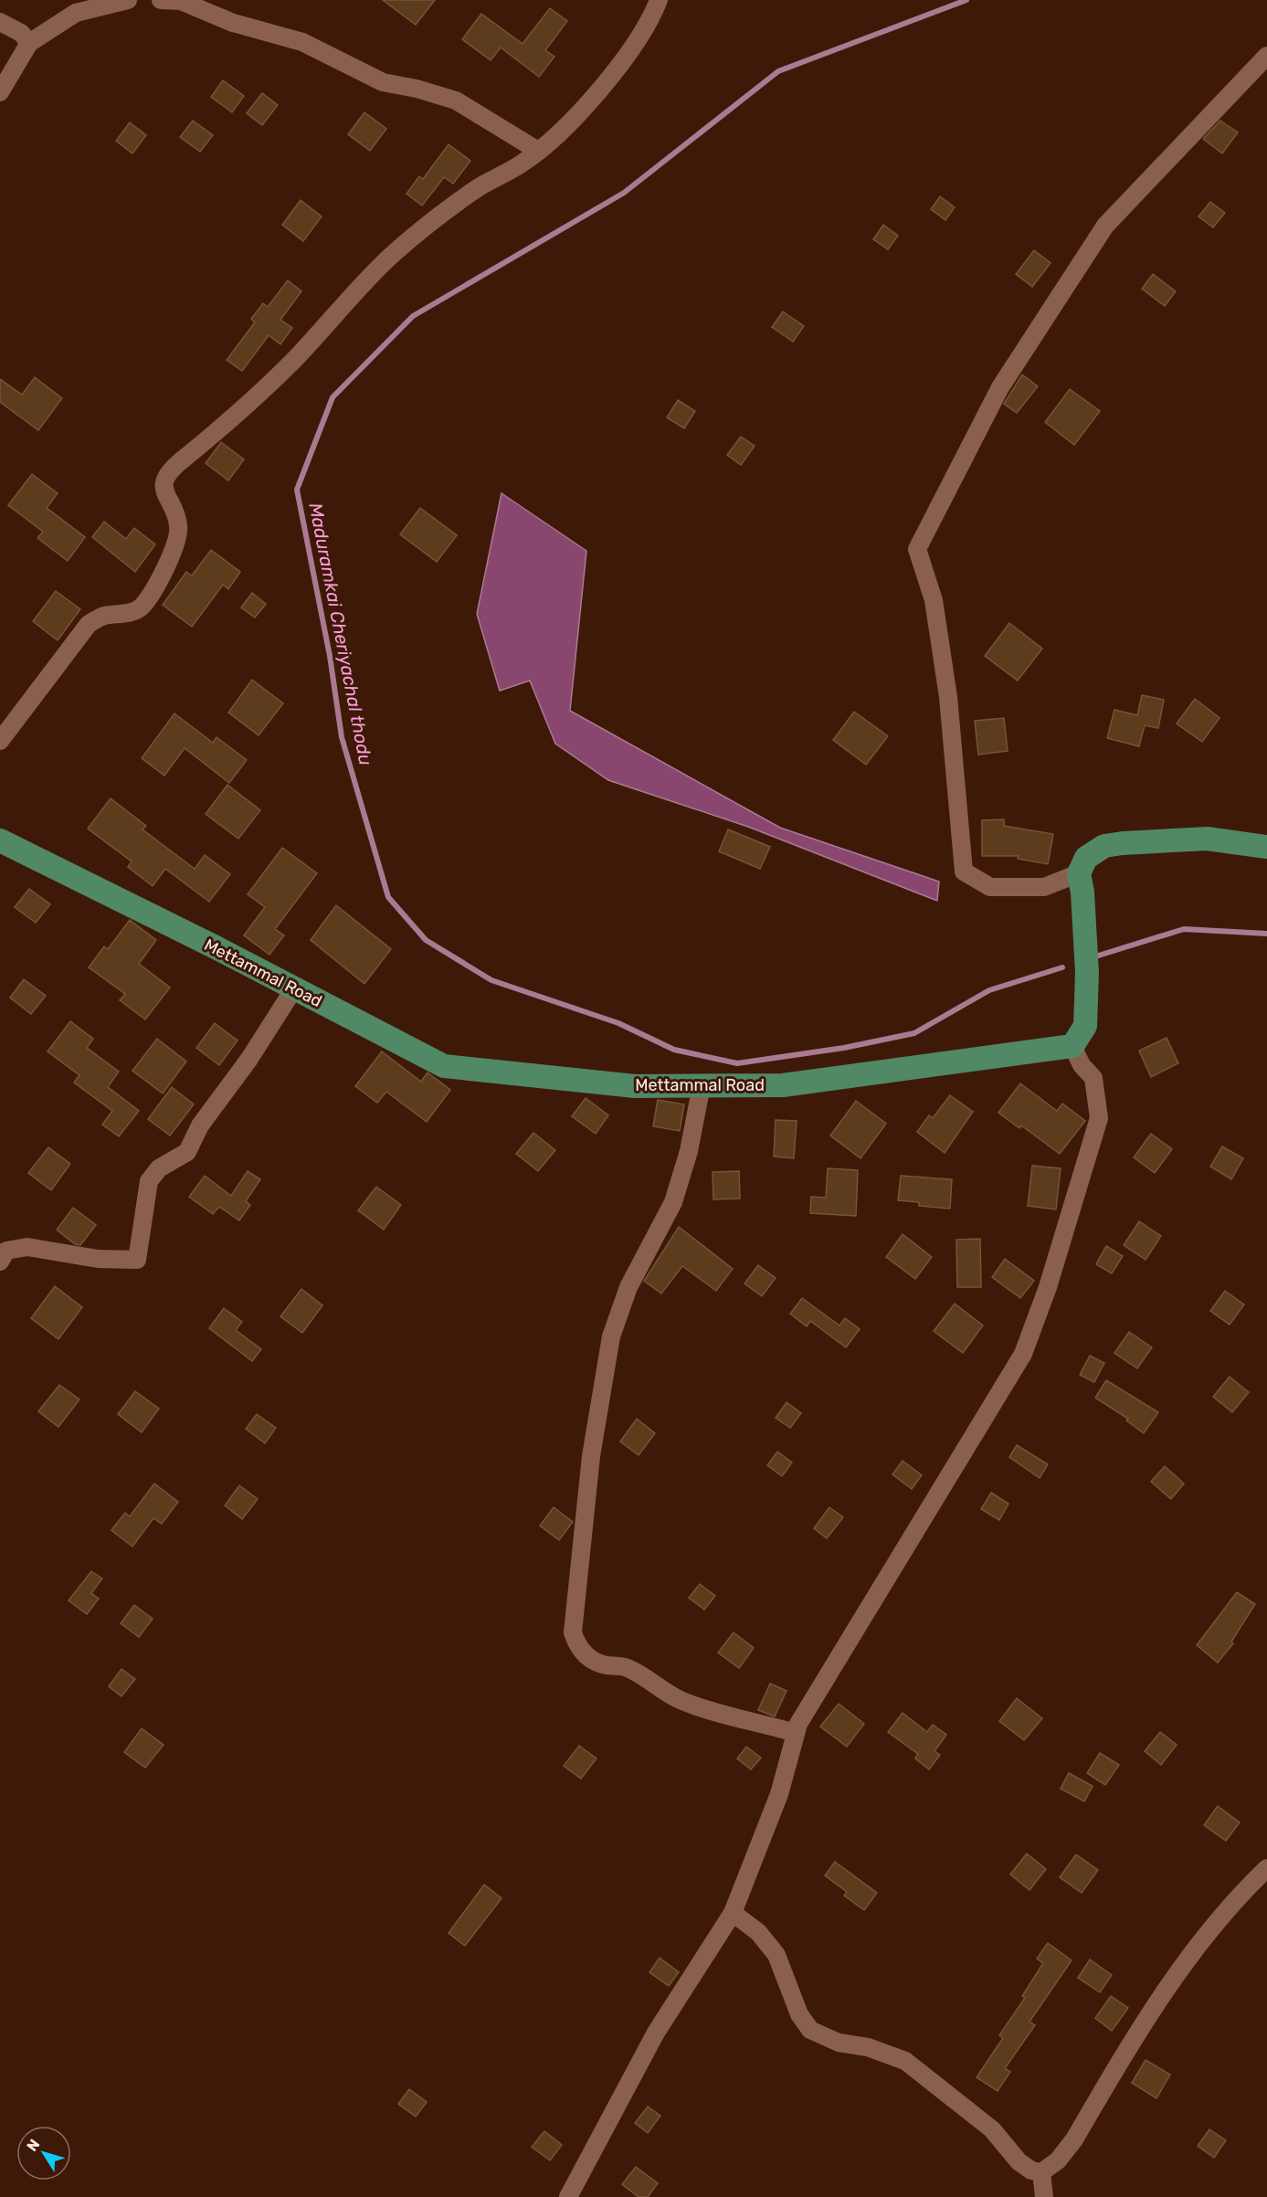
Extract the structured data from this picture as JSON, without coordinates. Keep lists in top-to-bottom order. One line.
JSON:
{"streets":{"main road":["Mettammal Road"]},"water":["Maduramkai Cheriyachal thodu"],"north":"top left"}
